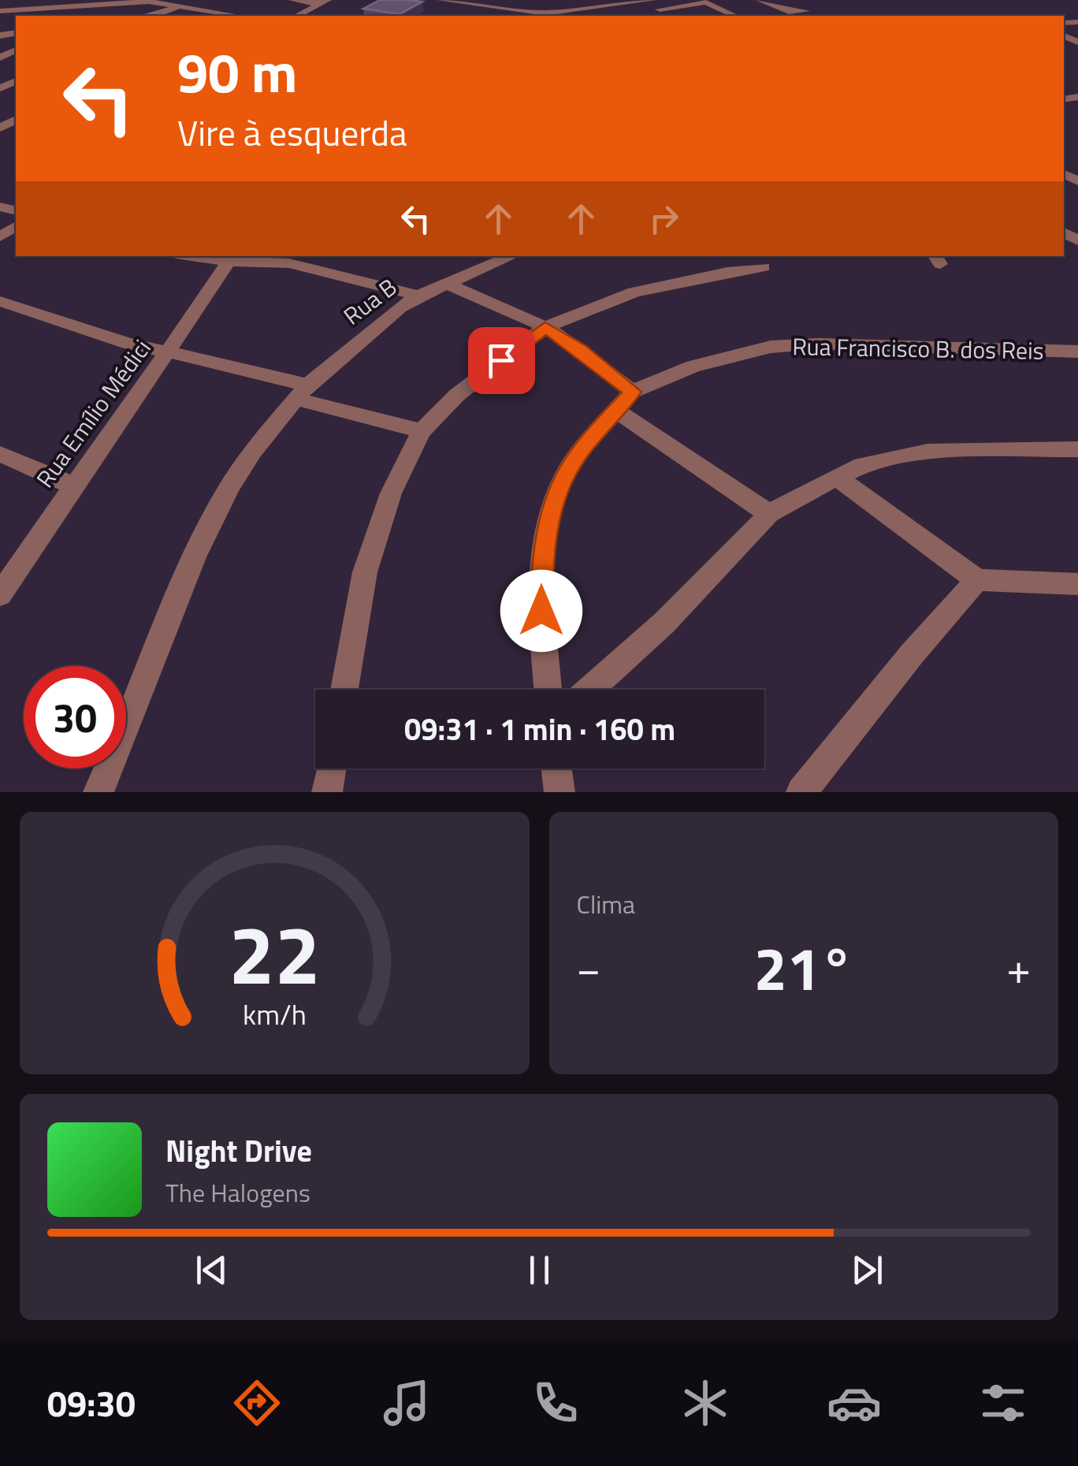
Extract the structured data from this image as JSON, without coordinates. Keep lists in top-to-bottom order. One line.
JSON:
{"streets":{"street":["Rua B","Rua Francisco B. dos Reis","Rua Emílio Médici"]},"page":{"turn":["90 m","Vire à esquerda"],"limit":"30","trip":"09:31 · 1 min · 160 m","tile":"Clima","heat":["−","21°","+"],"song":["Night Drive","The Halogens"],"tabs":"09:30","gauge":["22","km/h"]}}
